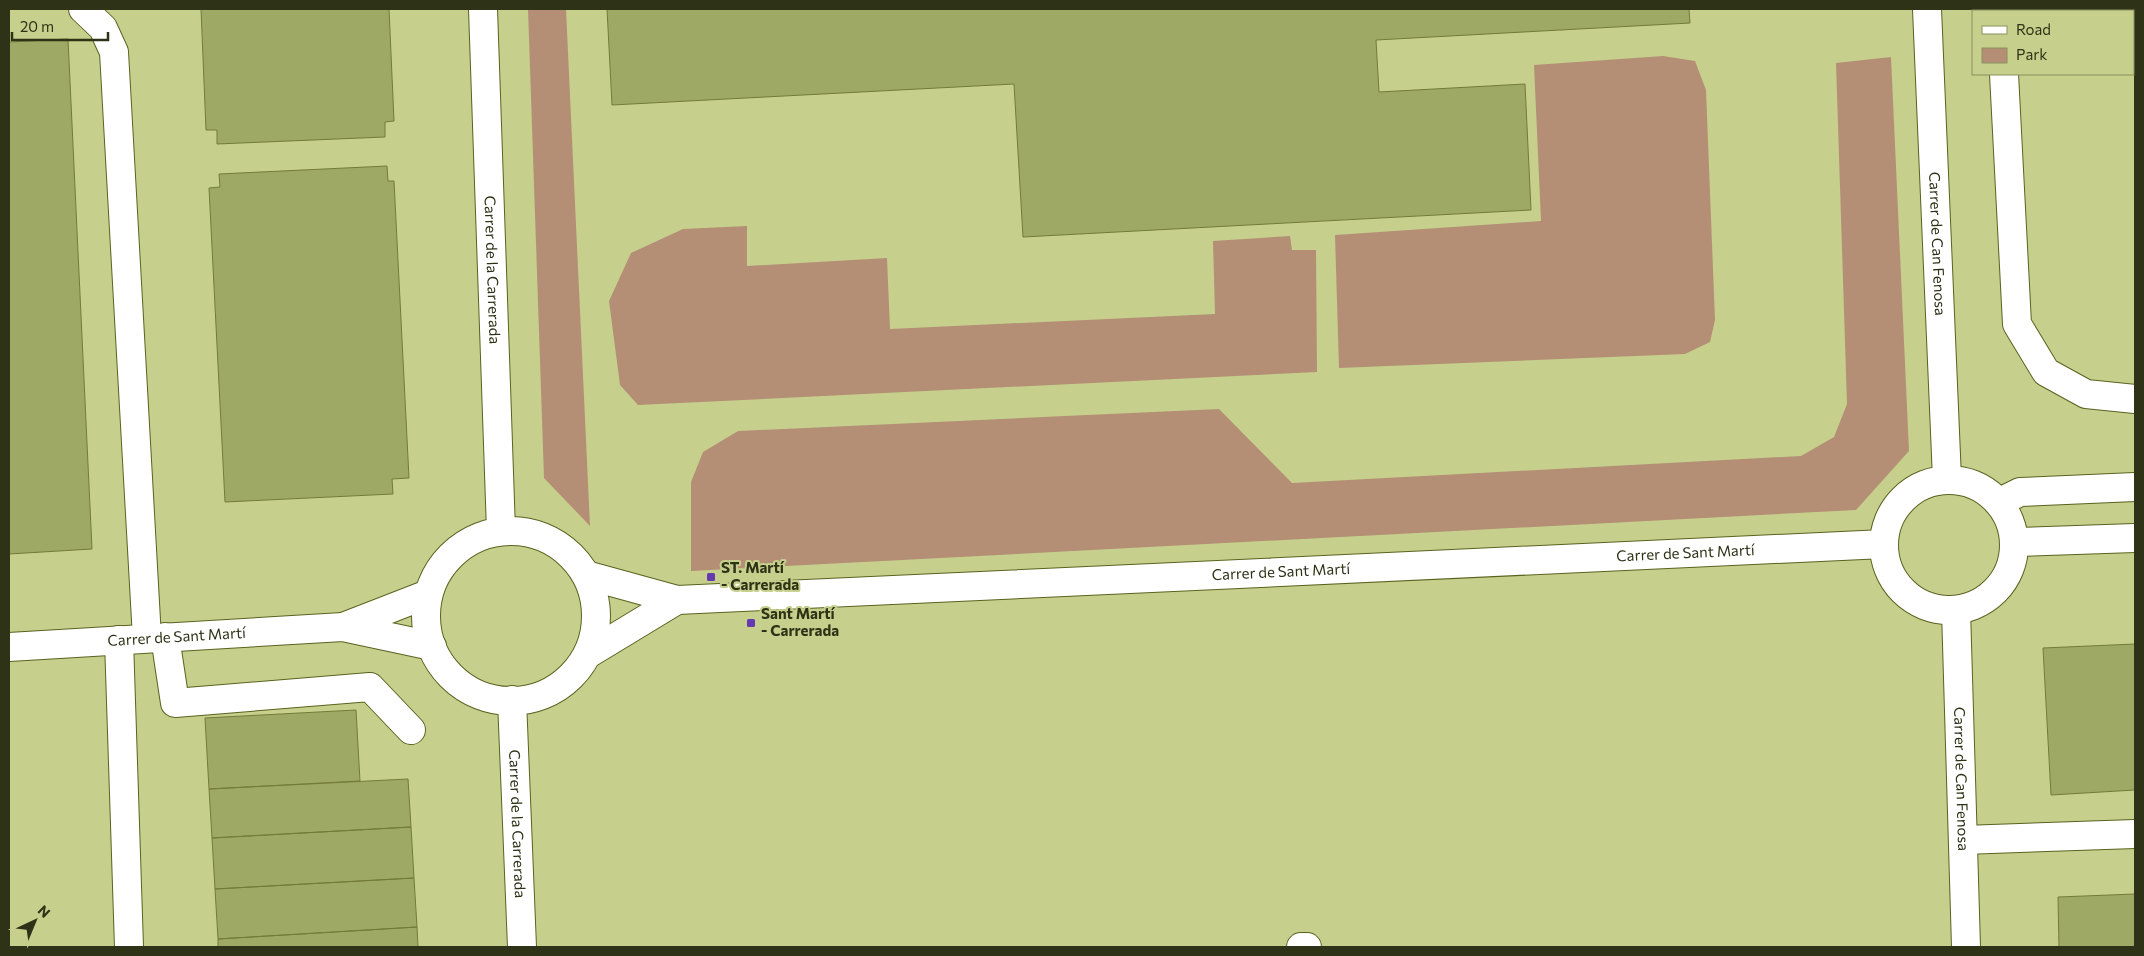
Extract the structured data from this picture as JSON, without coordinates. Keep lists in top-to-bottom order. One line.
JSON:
{"streets":{"street":["Carrer de Can Fenosa","Carrer de la Carrerada","Carrer de Sant Martí"]},"crossings":[["Carrer de Can Fenosa","Carrer de Sant Martí"],["Carrer de la Carrerada","Carrer de Sant Martí"]],"places":{"transit":["ST. Martí - Carrerada","Sant Martí - Carrerada"]},"legend":["Road","Park"],"scale_bar":"20 m","north":"top right"}
